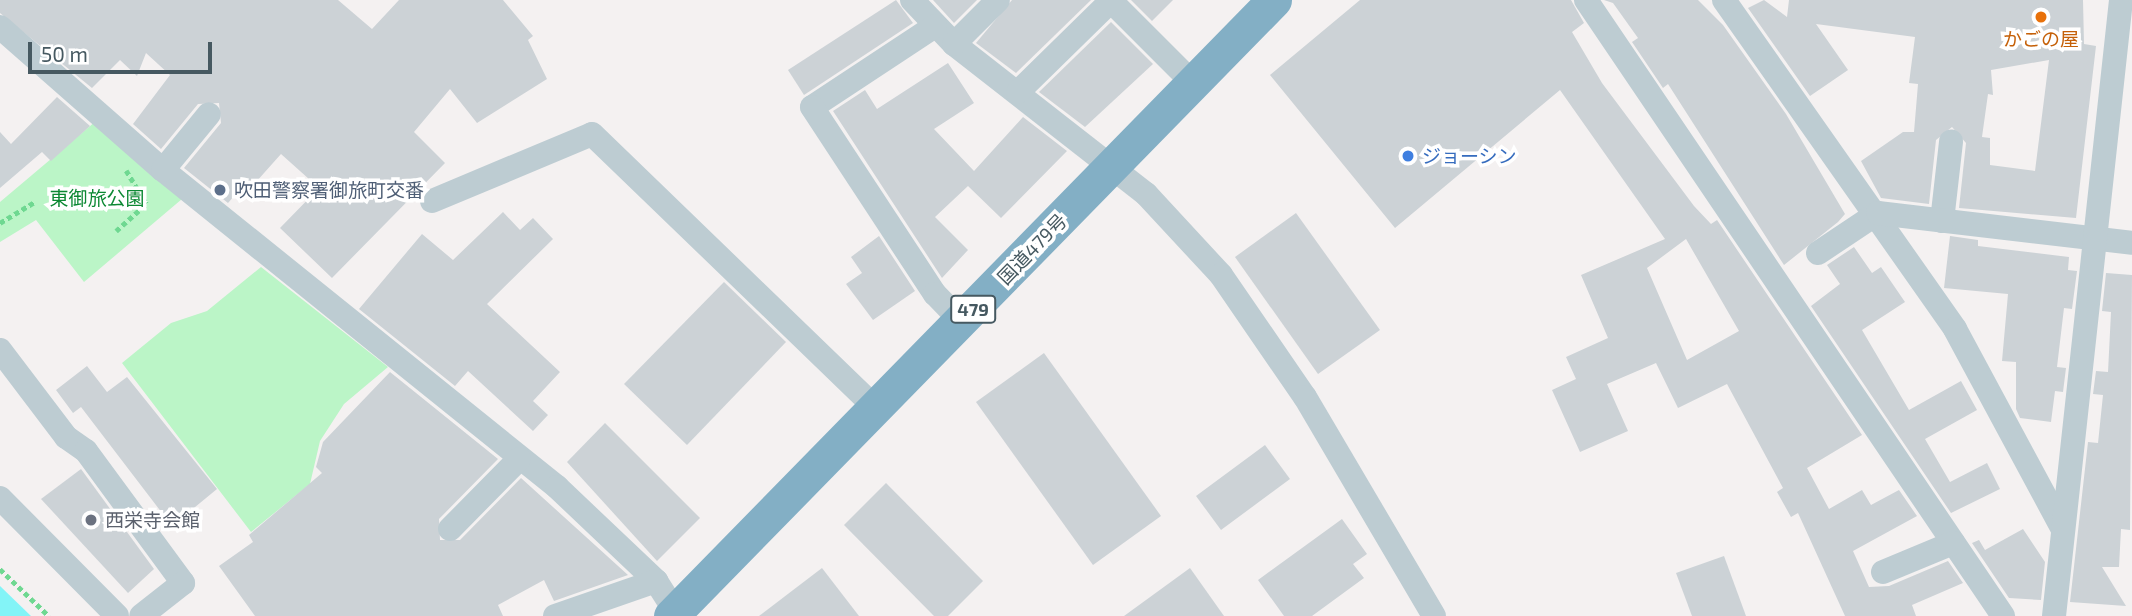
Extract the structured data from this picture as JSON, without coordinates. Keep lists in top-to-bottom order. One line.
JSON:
{"streets":{"highway":["国道479号","479"]},"parks":["東御旅公園"],"places":["かごの屋","ジョーシン","吹田警察署御旅町交番","西栄寺会館"],"scale_bar":"50 m"}
